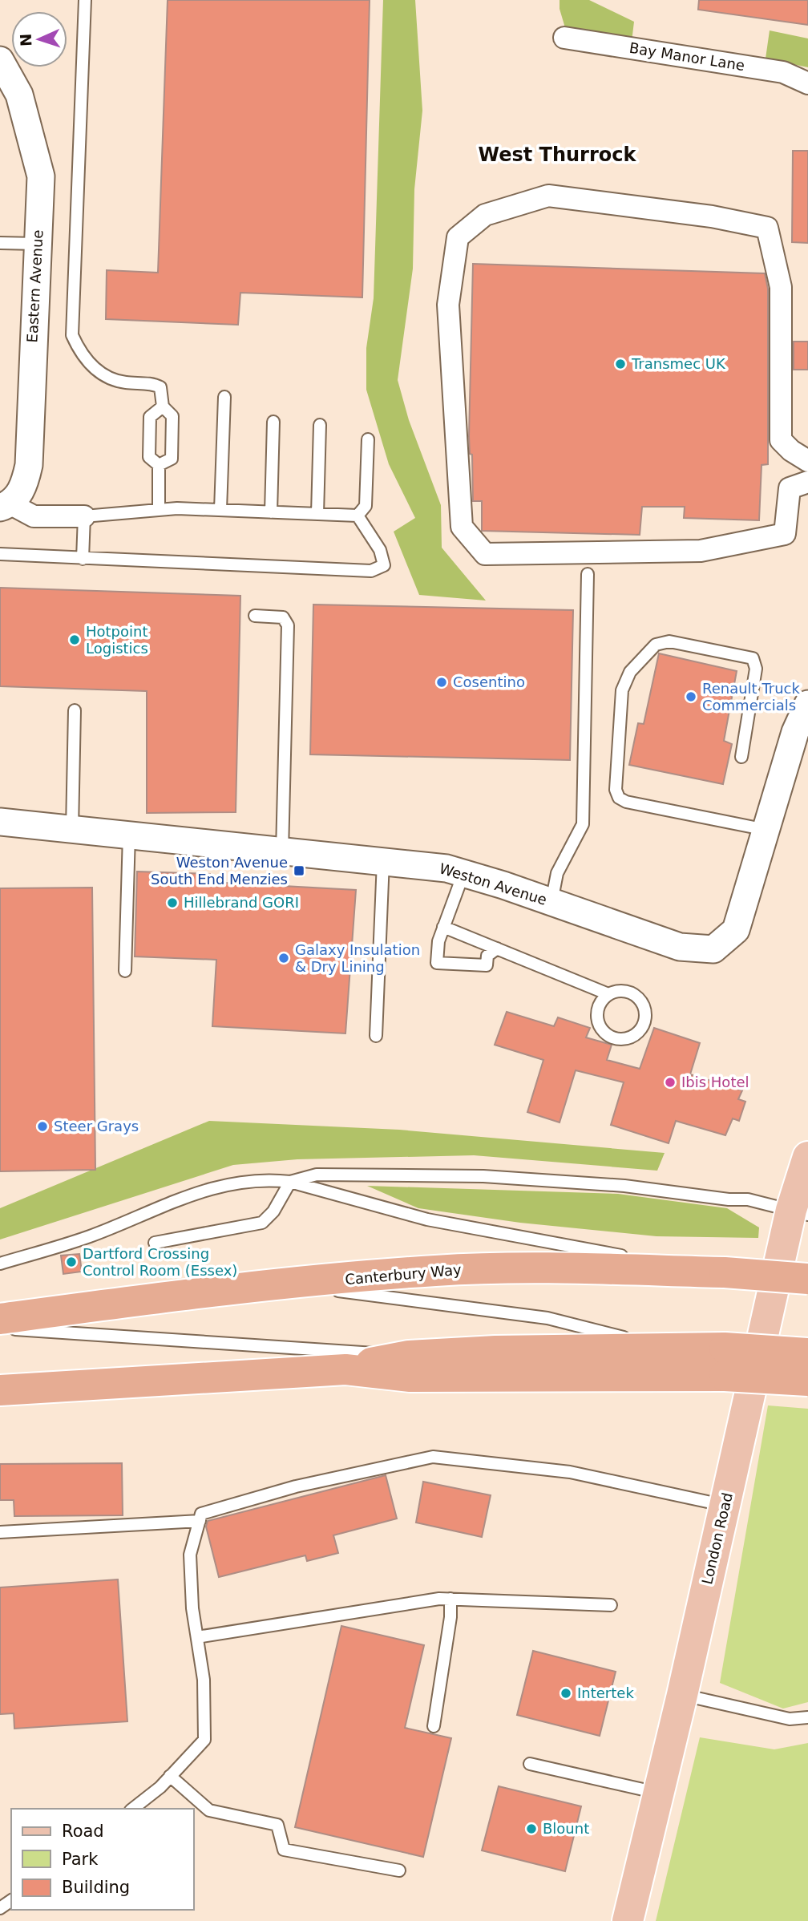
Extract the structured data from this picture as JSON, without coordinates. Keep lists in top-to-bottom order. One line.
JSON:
{"streets":{"highway":["Canterbury Way"],"main road":["London Road"],"street":["Bay Manor Lane","Eastern Avenue","Weston Avenue"]},"districts":["West Thurrock"],"places":{"other":["Transmec UK","Hotpoint Logistics","Cosentino","Renault Truck Commercials","Hillebrand GORI","Galaxy Insulation & Dry Lining","Ibis Hotel","Steer Grays","Dartford Crossing Control Room (Essex)","Intertek","Blount"],"transit":["Weston Avenue South End Menzies"]},"legend":["Road","Park","Building"],"north":"left"}
